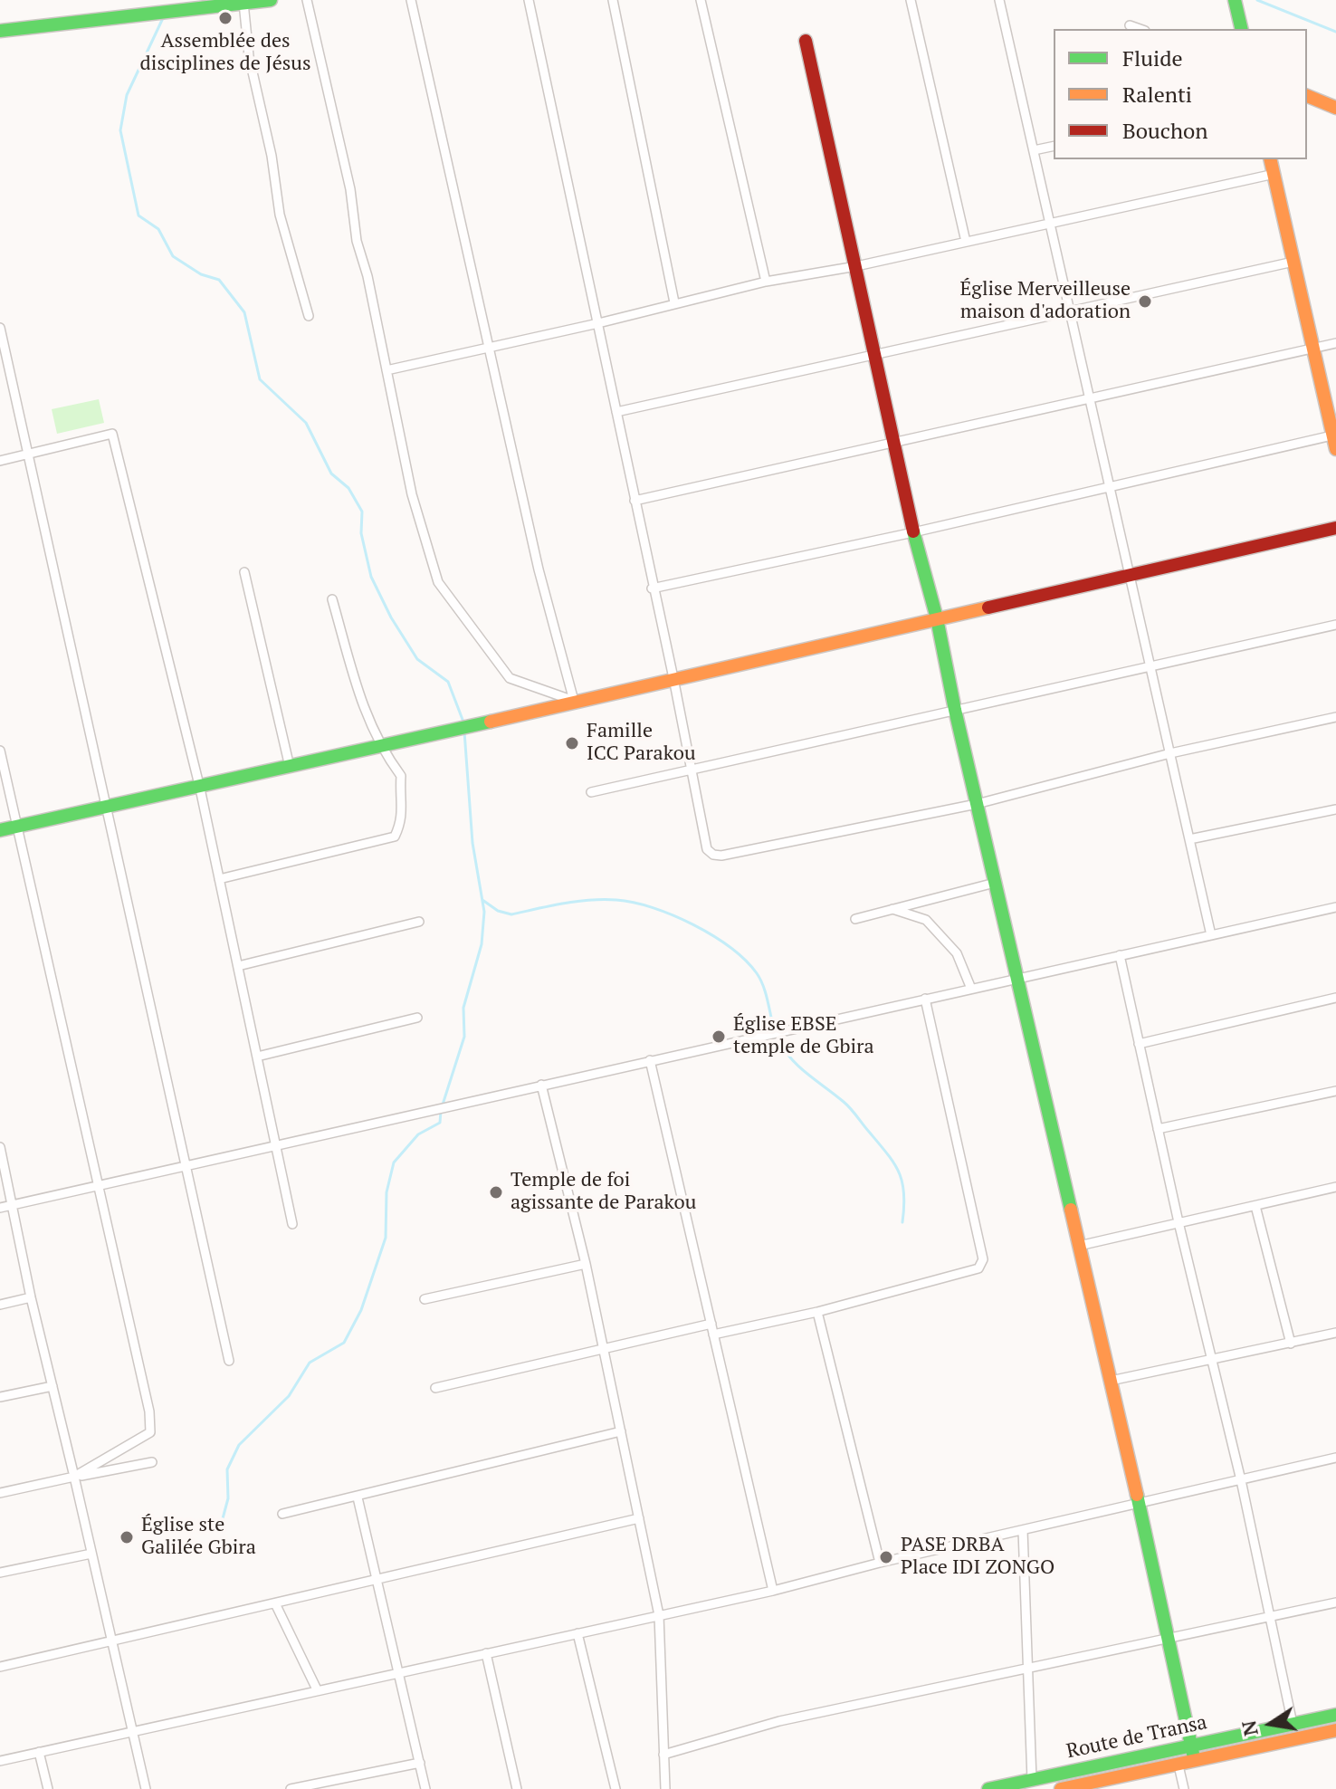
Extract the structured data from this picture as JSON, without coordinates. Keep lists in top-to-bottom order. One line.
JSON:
{"streets":{"street":["Route de Transa"]},"places":["Assemblée des disciplines de Jésus","Église Merveilleuse maison d'adoration","Famille ICC Parakou","Église EBSE temple de Gbira","Temple de foi agissante de Parakou","Église ste Galilée Gbira","PASE DRBA Place IDI ZONGO"],"legend":["Fluide","Ralenti","Bouchon"],"north":"left"}
